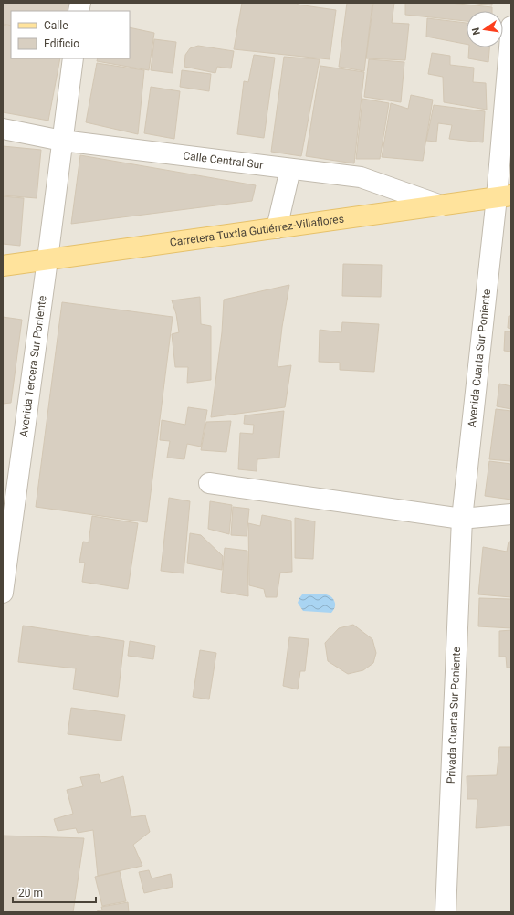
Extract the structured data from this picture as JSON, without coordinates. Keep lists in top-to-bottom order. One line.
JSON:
{"streets":{"main road":["Carretera Tuxtla Gutiérrez-Villaflores"],"street":["Calle Central Sur","Avenida Cuarta Sur Poniente","Avenida Tercera Sur Poniente","Privada Cuarta Sur Poniente"]},"crossings":[["Calle Central Sur","Carretera Tuxtla Gutiérrez-Villaflores"],["Calle Central Sur","Avenida Tercera Sur Poniente"],["Carretera Tuxtla Gutiérrez-Villaflores","Avenida Cuarta Sur Poniente"],["Carretera Tuxtla Gutiérrez-Villaflores","Avenida Tercera Sur Poniente"],["Avenida Cuarta Sur Poniente","Privada Cuarta Sur Poniente"]],"legend":["Calle","Edificio"],"scale_bar":"20 m","north":"left"}
